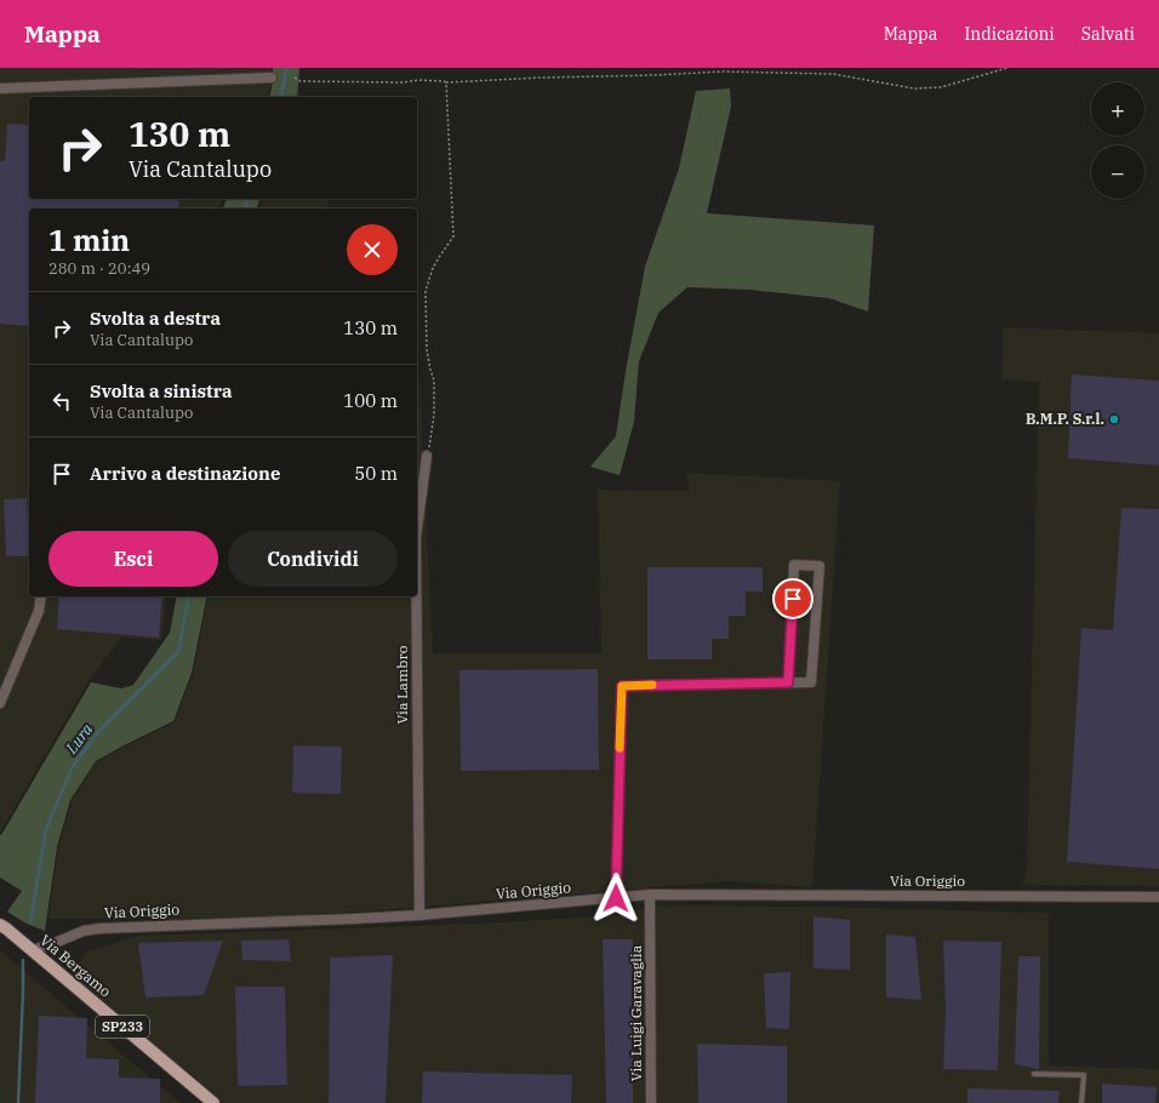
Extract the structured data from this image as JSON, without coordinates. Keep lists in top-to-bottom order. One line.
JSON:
{"streets":{"main road":["Via Bergamo","SP233"],"street":["Via Lambro","Via Origgio","Via Luigi Garavaglia"]},"crossings":[["Via Lambro","Via Origgio"],["Via Origgio","Via Bergamo"],["Via Origgio","Via Luigi Garavaglia"]],"water":["Lura"],"places":["B.M.P. S.r.l."],"page":{"header":"Mappa","nav":["Mappa","Indicazioni","Salvati"],"map_buttons":["+","−"],"turn":["130 m","Via Cantalupo"],"heading":["1 min","280 m · 20:49"],"list":[{"name":"Svolta a destra","note":"Via Cantalupo","value":"130 m"},{"name":"Svolta a sinistra","note":"Via Cantalupo","value":"100 m"},{"name":"Arrivo a destinazione","value":"50 m"}],"buttons":["Esci","Condividi"]}}
